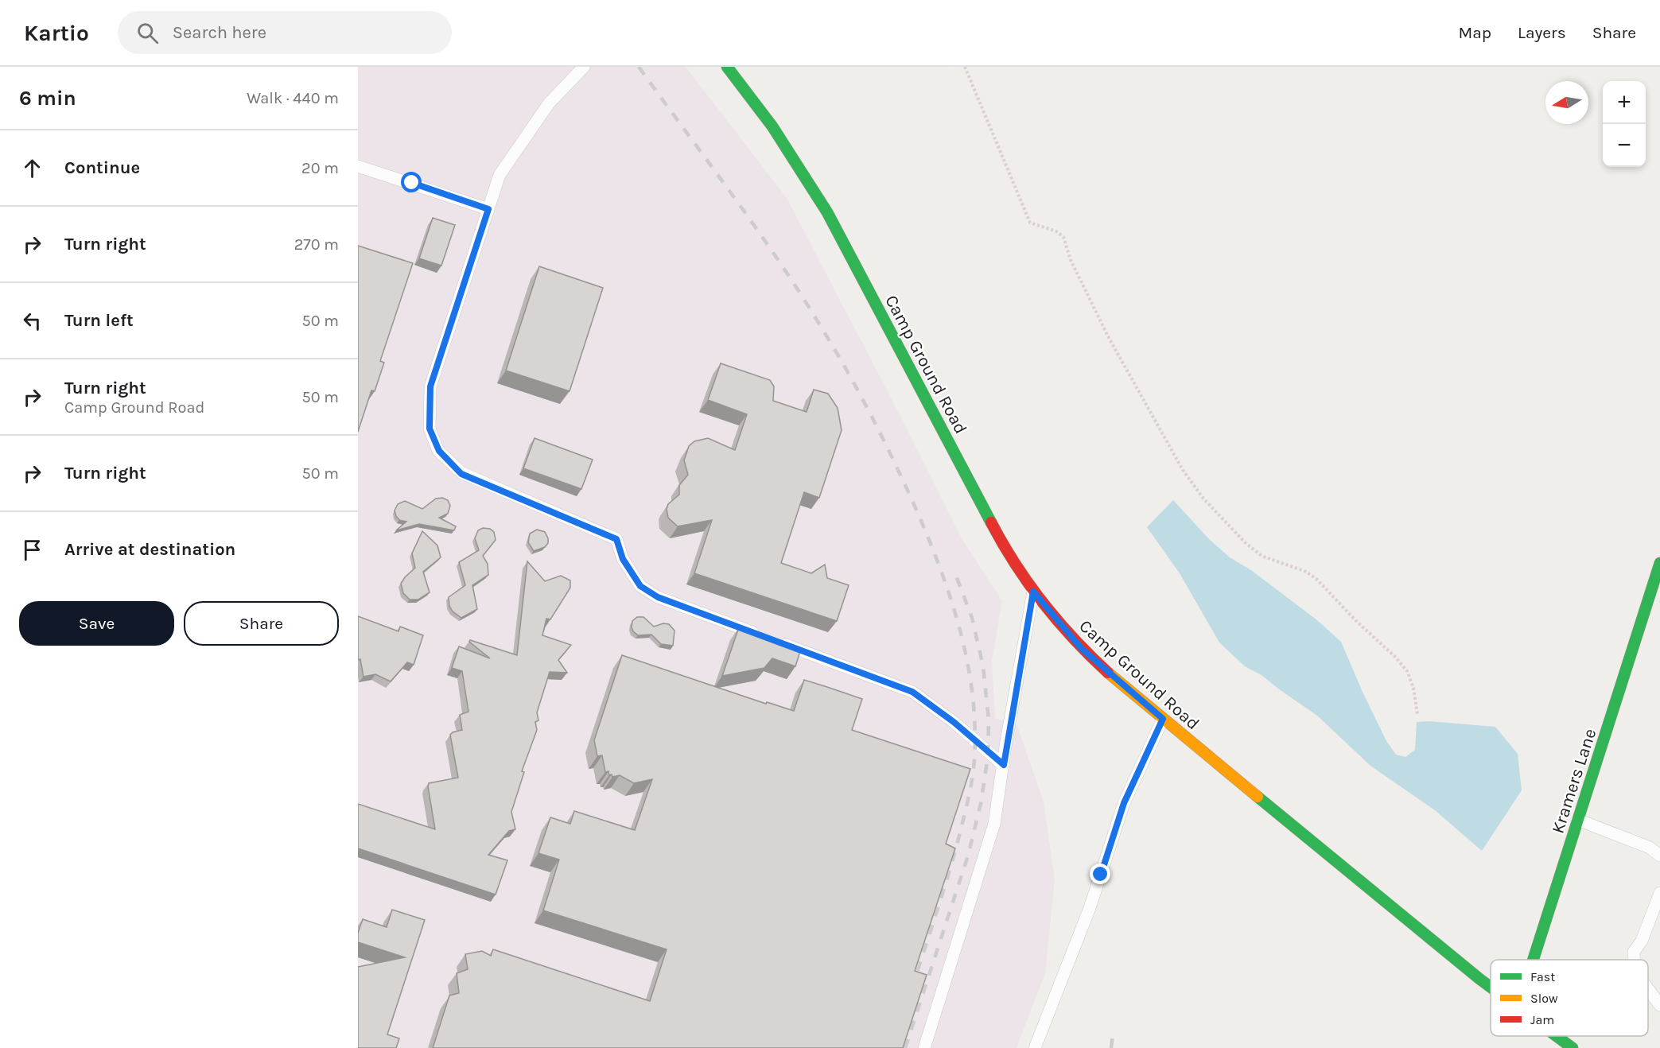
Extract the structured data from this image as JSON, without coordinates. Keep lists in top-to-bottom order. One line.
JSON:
{"streets":{"street":["Camp Ground Road","Kramers Lane"]},"legend":["Fast","Slow","Jam"],"north":"left","page":{"header":"Kartio","search":"Search here","nav":["Map","Layers","Share"],"heading":["6 min","Walk · 440 m"],"map_buttons":["+","−"],"list":[["Continue","20 m"],["Turn right","270 m"],["Turn left","50 m"],["Turn right","Camp Ground Road","50 m"],["Turn right","50 m"],"Arrive at destination"],"buttons":["Save","Share"]}}
